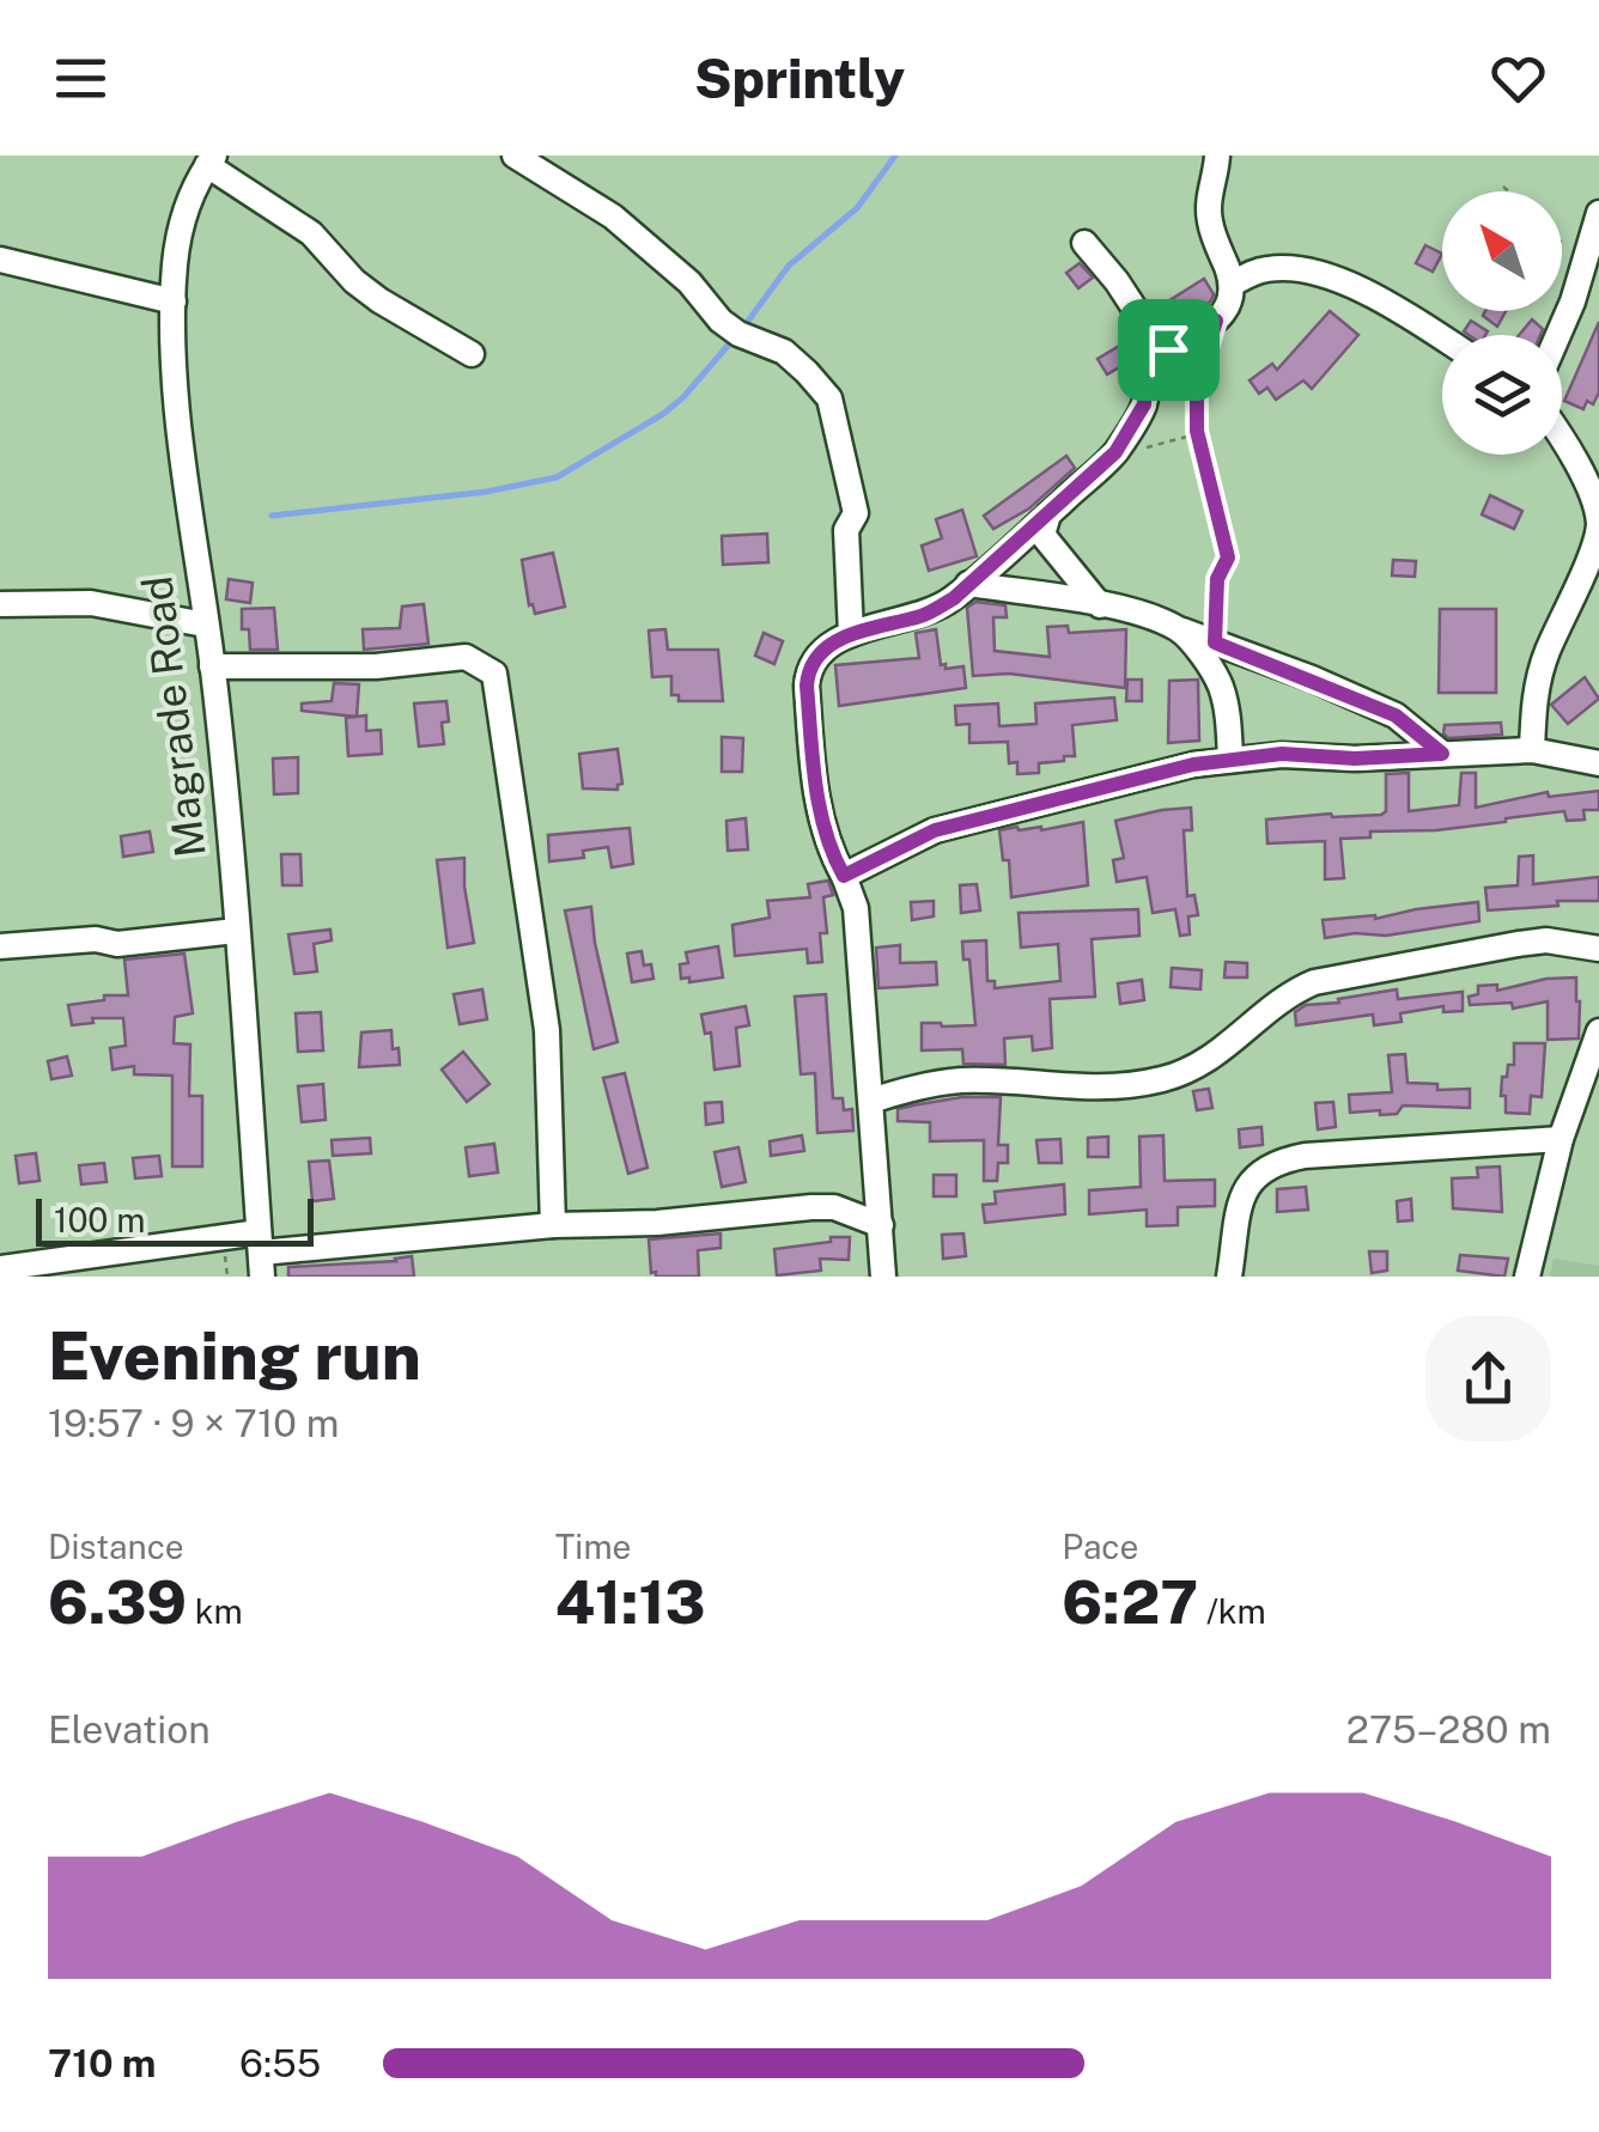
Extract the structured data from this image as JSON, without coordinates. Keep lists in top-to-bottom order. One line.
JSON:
{"streets":{"street":["Magrade Road"]},"scale_bar":"100 m","north":"top left","page":{"header":"Sprintly","scale":"100 m","heading":["Evening run","19:57 · 9 × 710 m"],"stats":[["Distance","6.39 km"],["Time","41:13"],["Pace","6:27 /km"]],"chart":["Elevation","275–280 m"],"list":[{"name":"710 m","note":"6:55"}]}}
